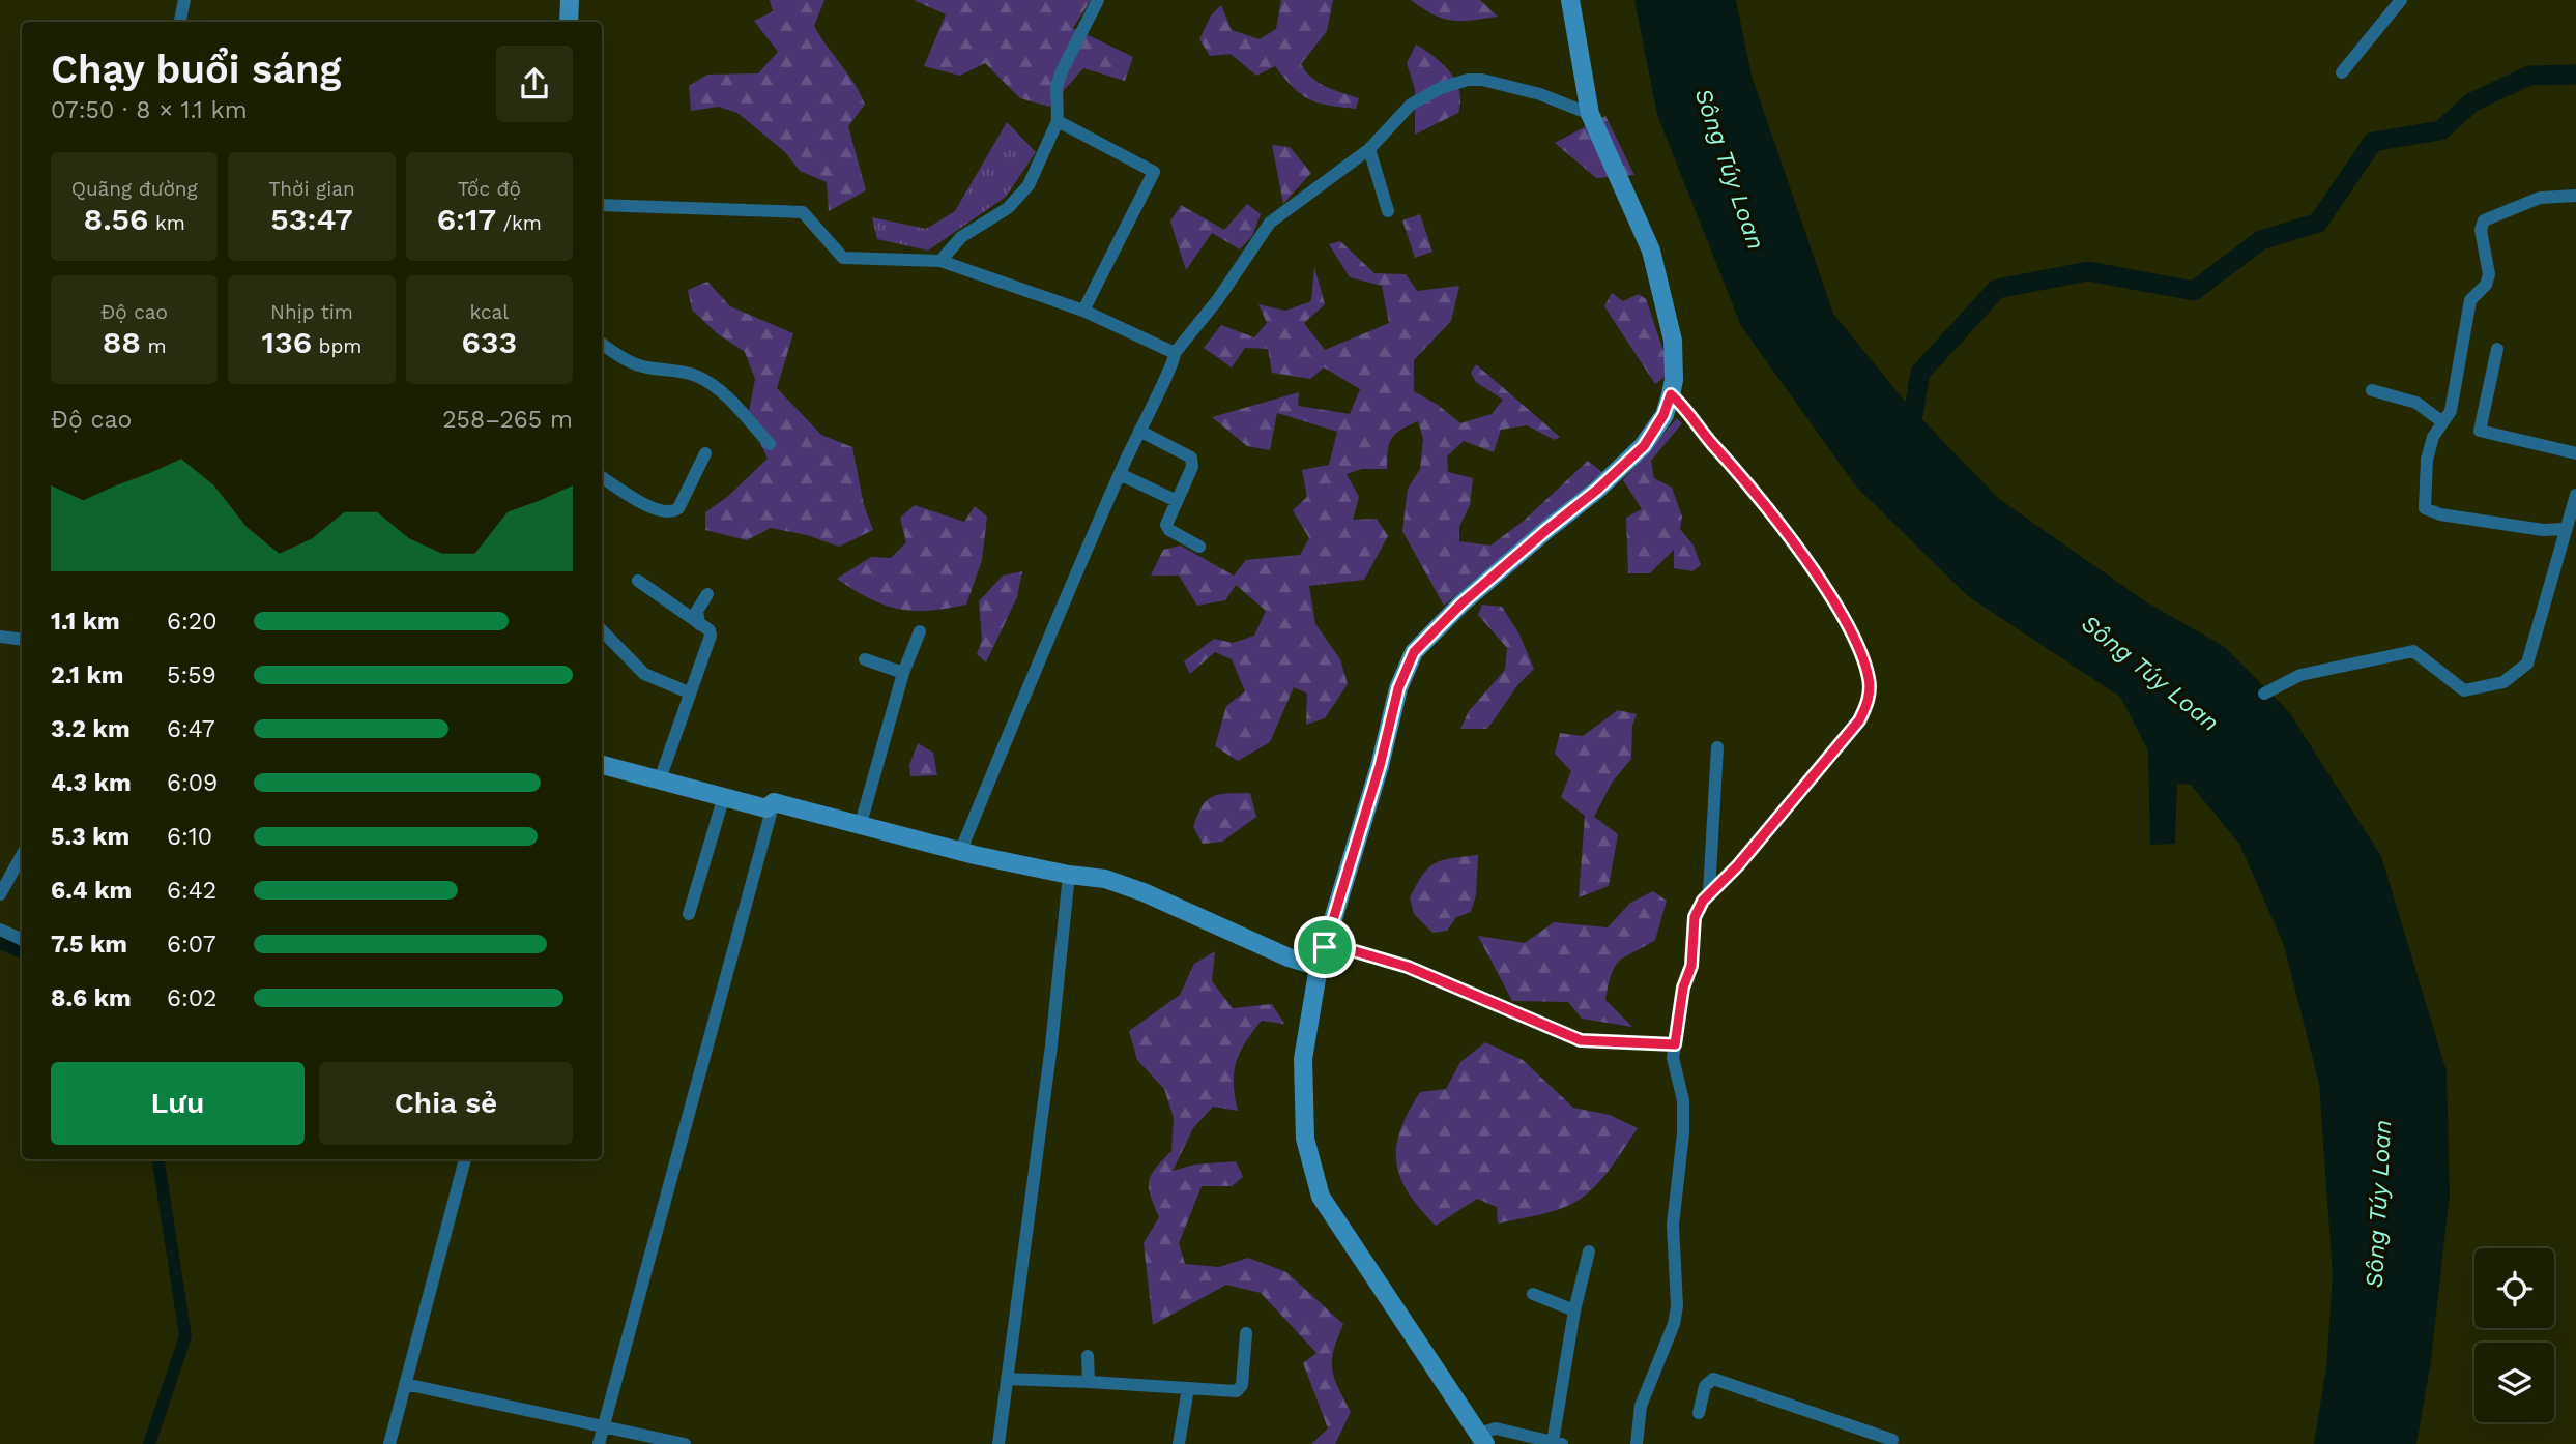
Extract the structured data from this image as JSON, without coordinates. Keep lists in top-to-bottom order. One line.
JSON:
{"water":["Sông Túy Loan"],"page":{"heading":["Chạy buổi sáng","07:50 · 8 × 1.1 km"],"stats":[["Quãng đường","8.56 km"],["Thời gian","53:47"],["Tốc độ","6:17 /km"],["Độ cao","88 m"],["Nhịp tim","136 bpm"],["kcal","633"]],"chart":["Độ cao","258–265 m"],"list":[{"name":"1.1 km","note":"6:20"},{"name":"2.1 km","note":"5:59"},{"name":"3.2 km","note":"6:47"},{"name":"4.3 km","note":"6:09"},{"name":"5.3 km","note":"6:10"},{"name":"6.4 km","note":"6:42"},{"name":"7.5 km","note":"6:07"},{"name":"8.6 km","note":"6:02"}],"buttons":["Lưu","Chia sẻ"]}}
